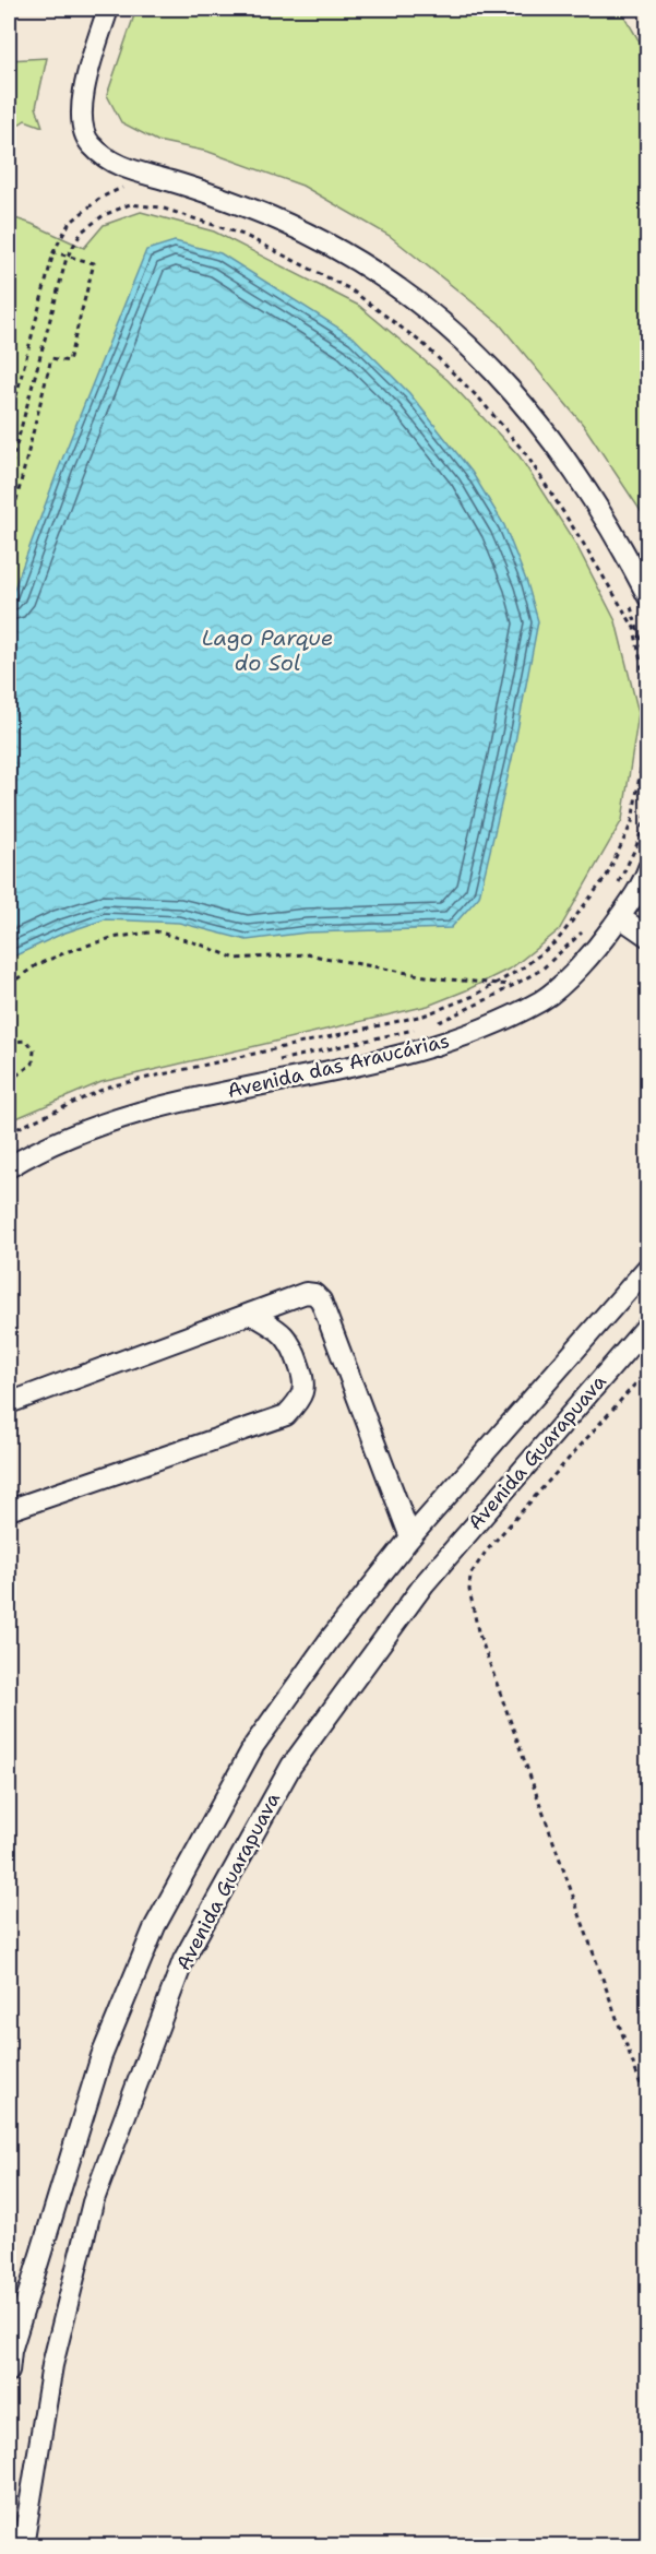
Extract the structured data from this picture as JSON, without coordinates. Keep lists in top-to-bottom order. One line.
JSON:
{"streets":{"street":["Avenida das Araucárias","Avenida Guarapuava"]},"water":["Lago Parque do Sol"]}
